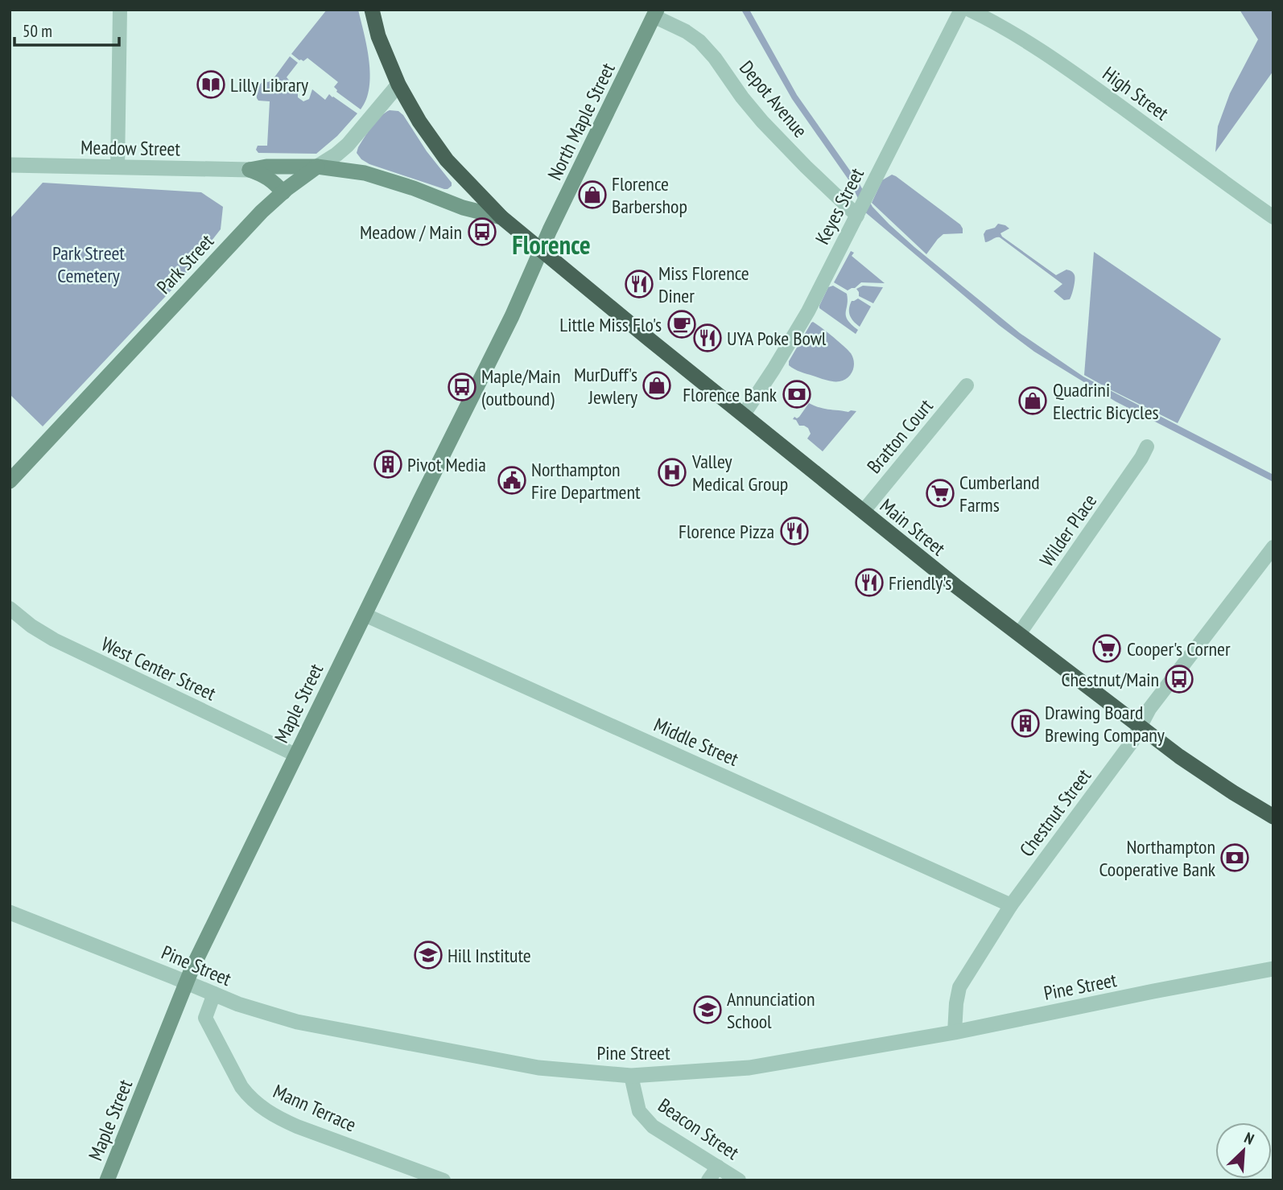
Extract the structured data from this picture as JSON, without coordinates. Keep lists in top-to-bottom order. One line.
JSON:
{"streets":{"highway":["Main Street"],"main road":["North Maple Street","Park Street","Maple Street"],"street":["High Street","Depot Avenue","Meadow Street","Keyes Street","Bratton Court","Wilder Place","West Center Street","Middle Street","Chestnut Street","Pine Street","Mann Terrace","Beacon Street"]},"crossings":[["Depot Avenue","North Maple Street"],["Depot Avenue","Keyes Street"],["North Maple Street","Main Street"],["North Maple Street","Maple Street"],["Keyes Street","Main Street"],["Park Street","Main Street"],["Bratton Court","Main Street"],["Main Street","Wilder Place"],["Main Street","Maple Street"],["Main Street","Chestnut Street"],["West Center Street","Maple Street"],["Maple Street","Middle Street"],["Maple Street","Pine Street"],["Middle Street","Chestnut Street"],["Chestnut Street","Pine Street"],["Pine Street","Mann Terrace"],["Pine Street","Beacon Street"]],"districts":["Florence"],"parks":["Park Street Cemetery"],"places":{"library":["Lilly Library"],"shop":["Florence Barbershop","MurDuff's Jewlery","Quadrini Electric Bicycles"],"bus stop":["Meadow / Main","Maple/Main (outbound)","Chestnut/Main"],"restaurant":["Miss Florence Diner","UYA Poke Bowl","Florence Pizza","Friendly's"],"cafe":["Little Miss Flo's"],"bank":["Florence Bank","Northampton Cooperative Bank"],"building":["Pivot Media","Drawing Board Brewing Company"],"hospital":["Valley Medical Group"],"public building":["Northampton Fire Department"],"supermarket":["Cumberland Farms","Cooper's Corner"],"school or university":["Hill Institute","Annunciation School"]},"scale_bar":"50 m","north":"top right"}
